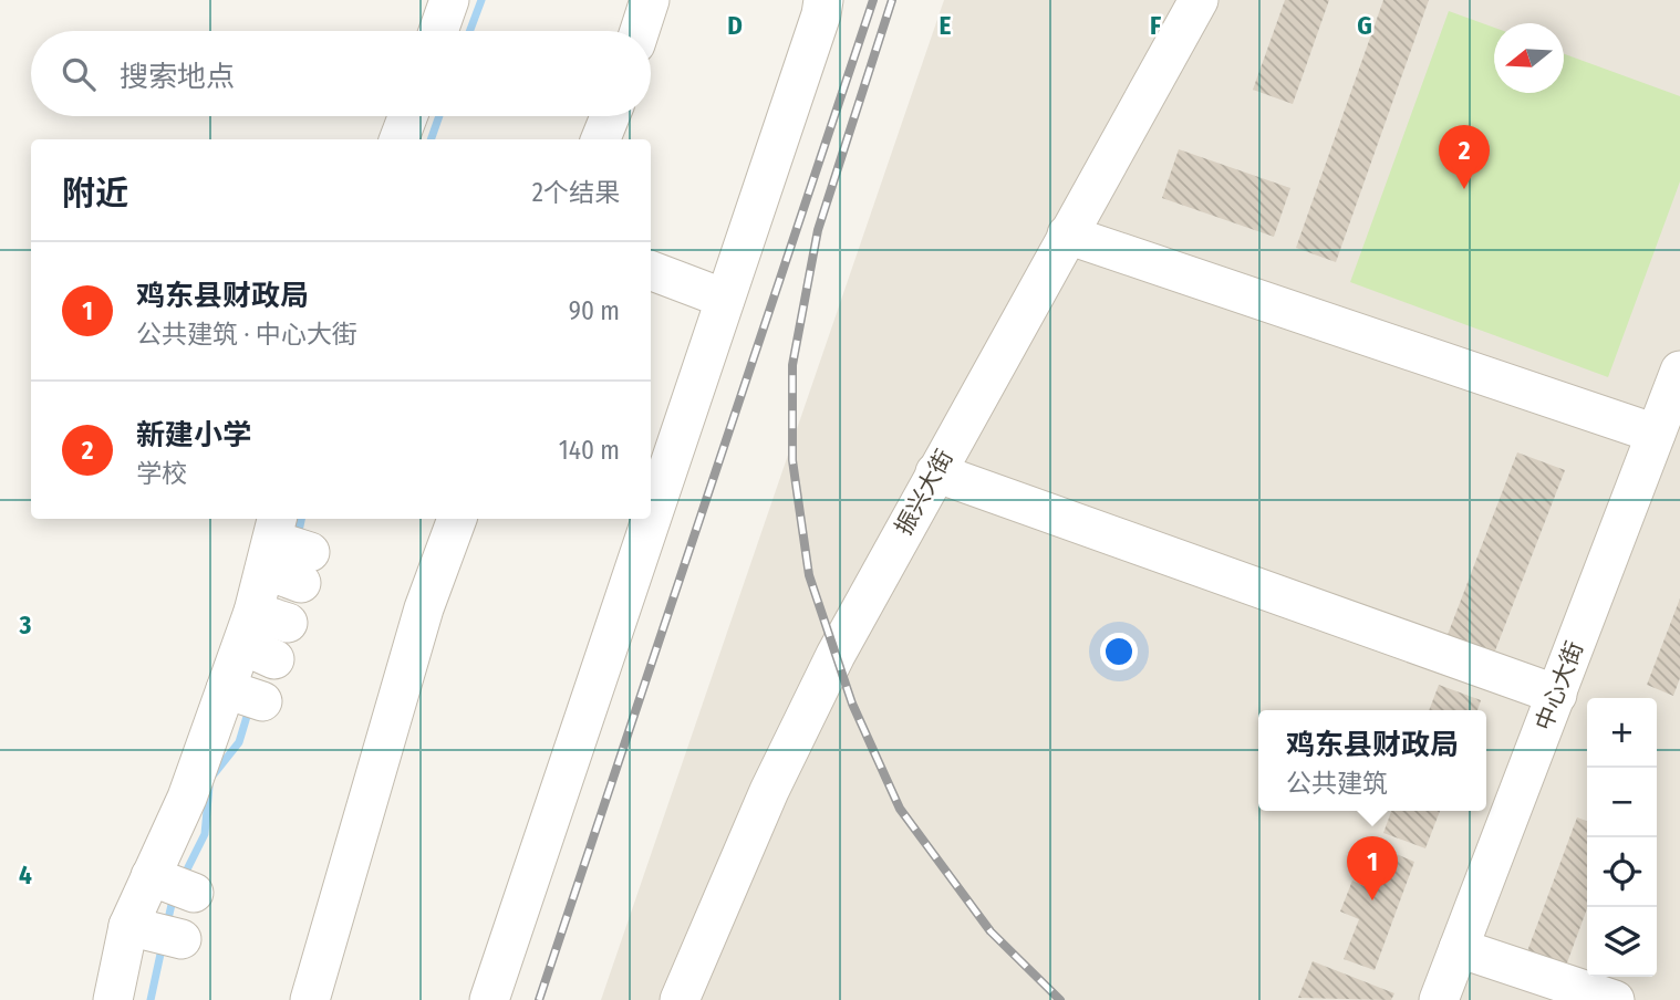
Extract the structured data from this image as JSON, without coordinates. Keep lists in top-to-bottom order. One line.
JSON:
{"streets":{"street":["振兴大街","中心大街"]},"north":"left","page":{"search":"搜索地点","pins":["2","1"],"heading":["附近","2个结果"],"list":[{"mark":"1","name":"鸡东县财政局","note":"公共建筑 · 中心大街","value":"90 m"},{"mark":"2","name":"新建小学","note":"学校","value":"140 m"}],"map_buttons":["+","−"],"popup":["鸡东县财政局","公共建筑"]},"grid":{"columns":["D","E","F","G"],"rows":["3","4"]}}
